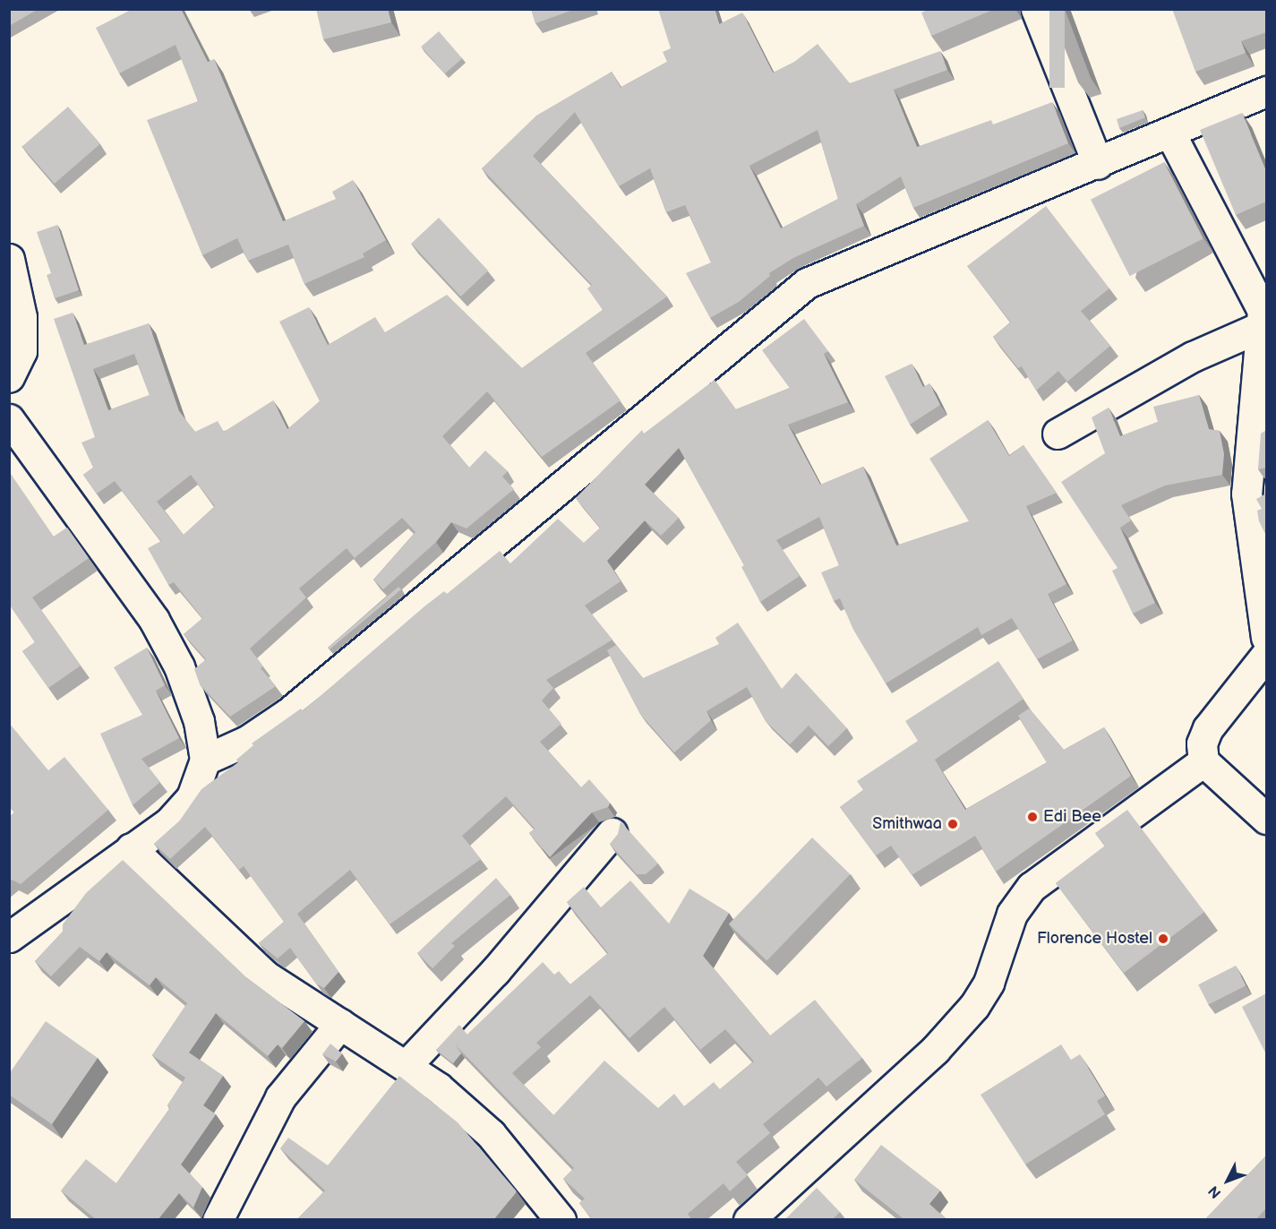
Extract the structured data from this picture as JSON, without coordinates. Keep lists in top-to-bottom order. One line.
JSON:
{"places":["Edi Bee","Smithwaa","Florence Hostel"],"north":"bottom left"}
